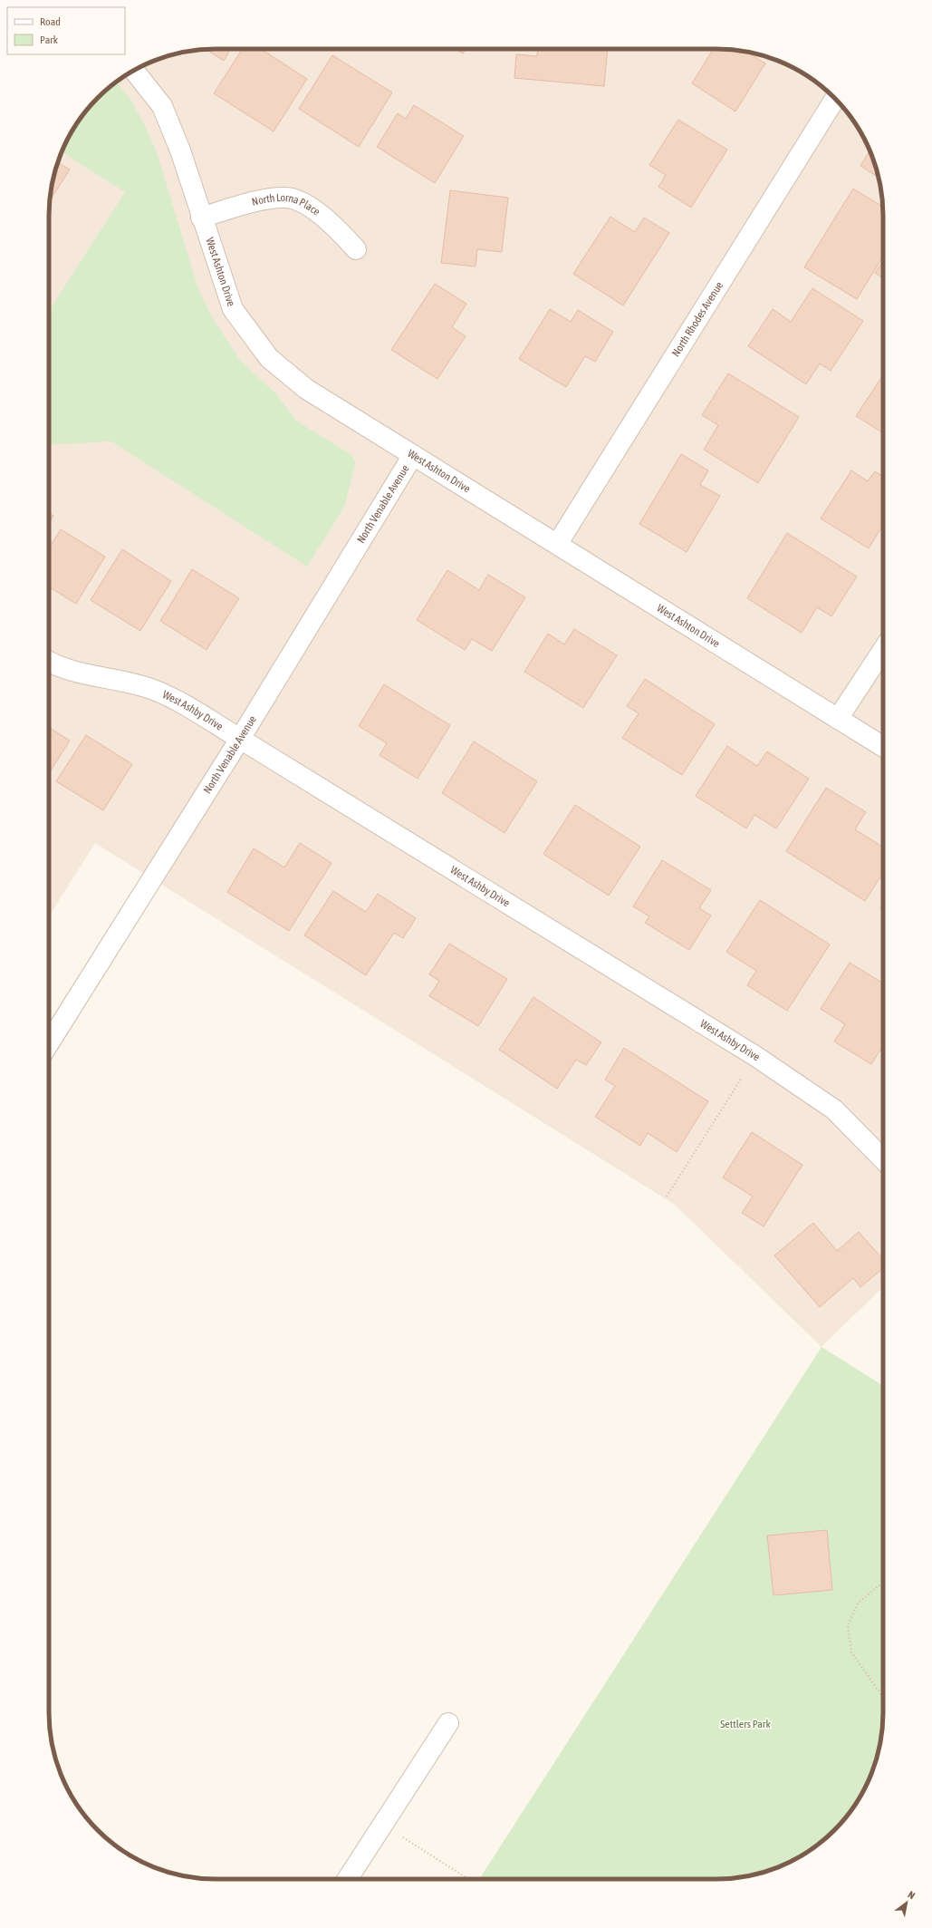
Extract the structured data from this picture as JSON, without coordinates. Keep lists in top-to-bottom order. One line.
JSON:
{"streets":{"street":["North Lorna Place","West Ashton Drive","North Rhodes Avenue","North Venable Avenue","West Ashby Drive"]},"crossings":[["North Lorna Place","West Ashton Drive"],["West Ashton Drive","North Rhodes Avenue"],["West Ashton Drive","North Venable Avenue"],["North Venable Avenue","West Ashby Drive"]],"parks":["Settlers Park"],"legend":["Road","Park"],"north":"top right"}
